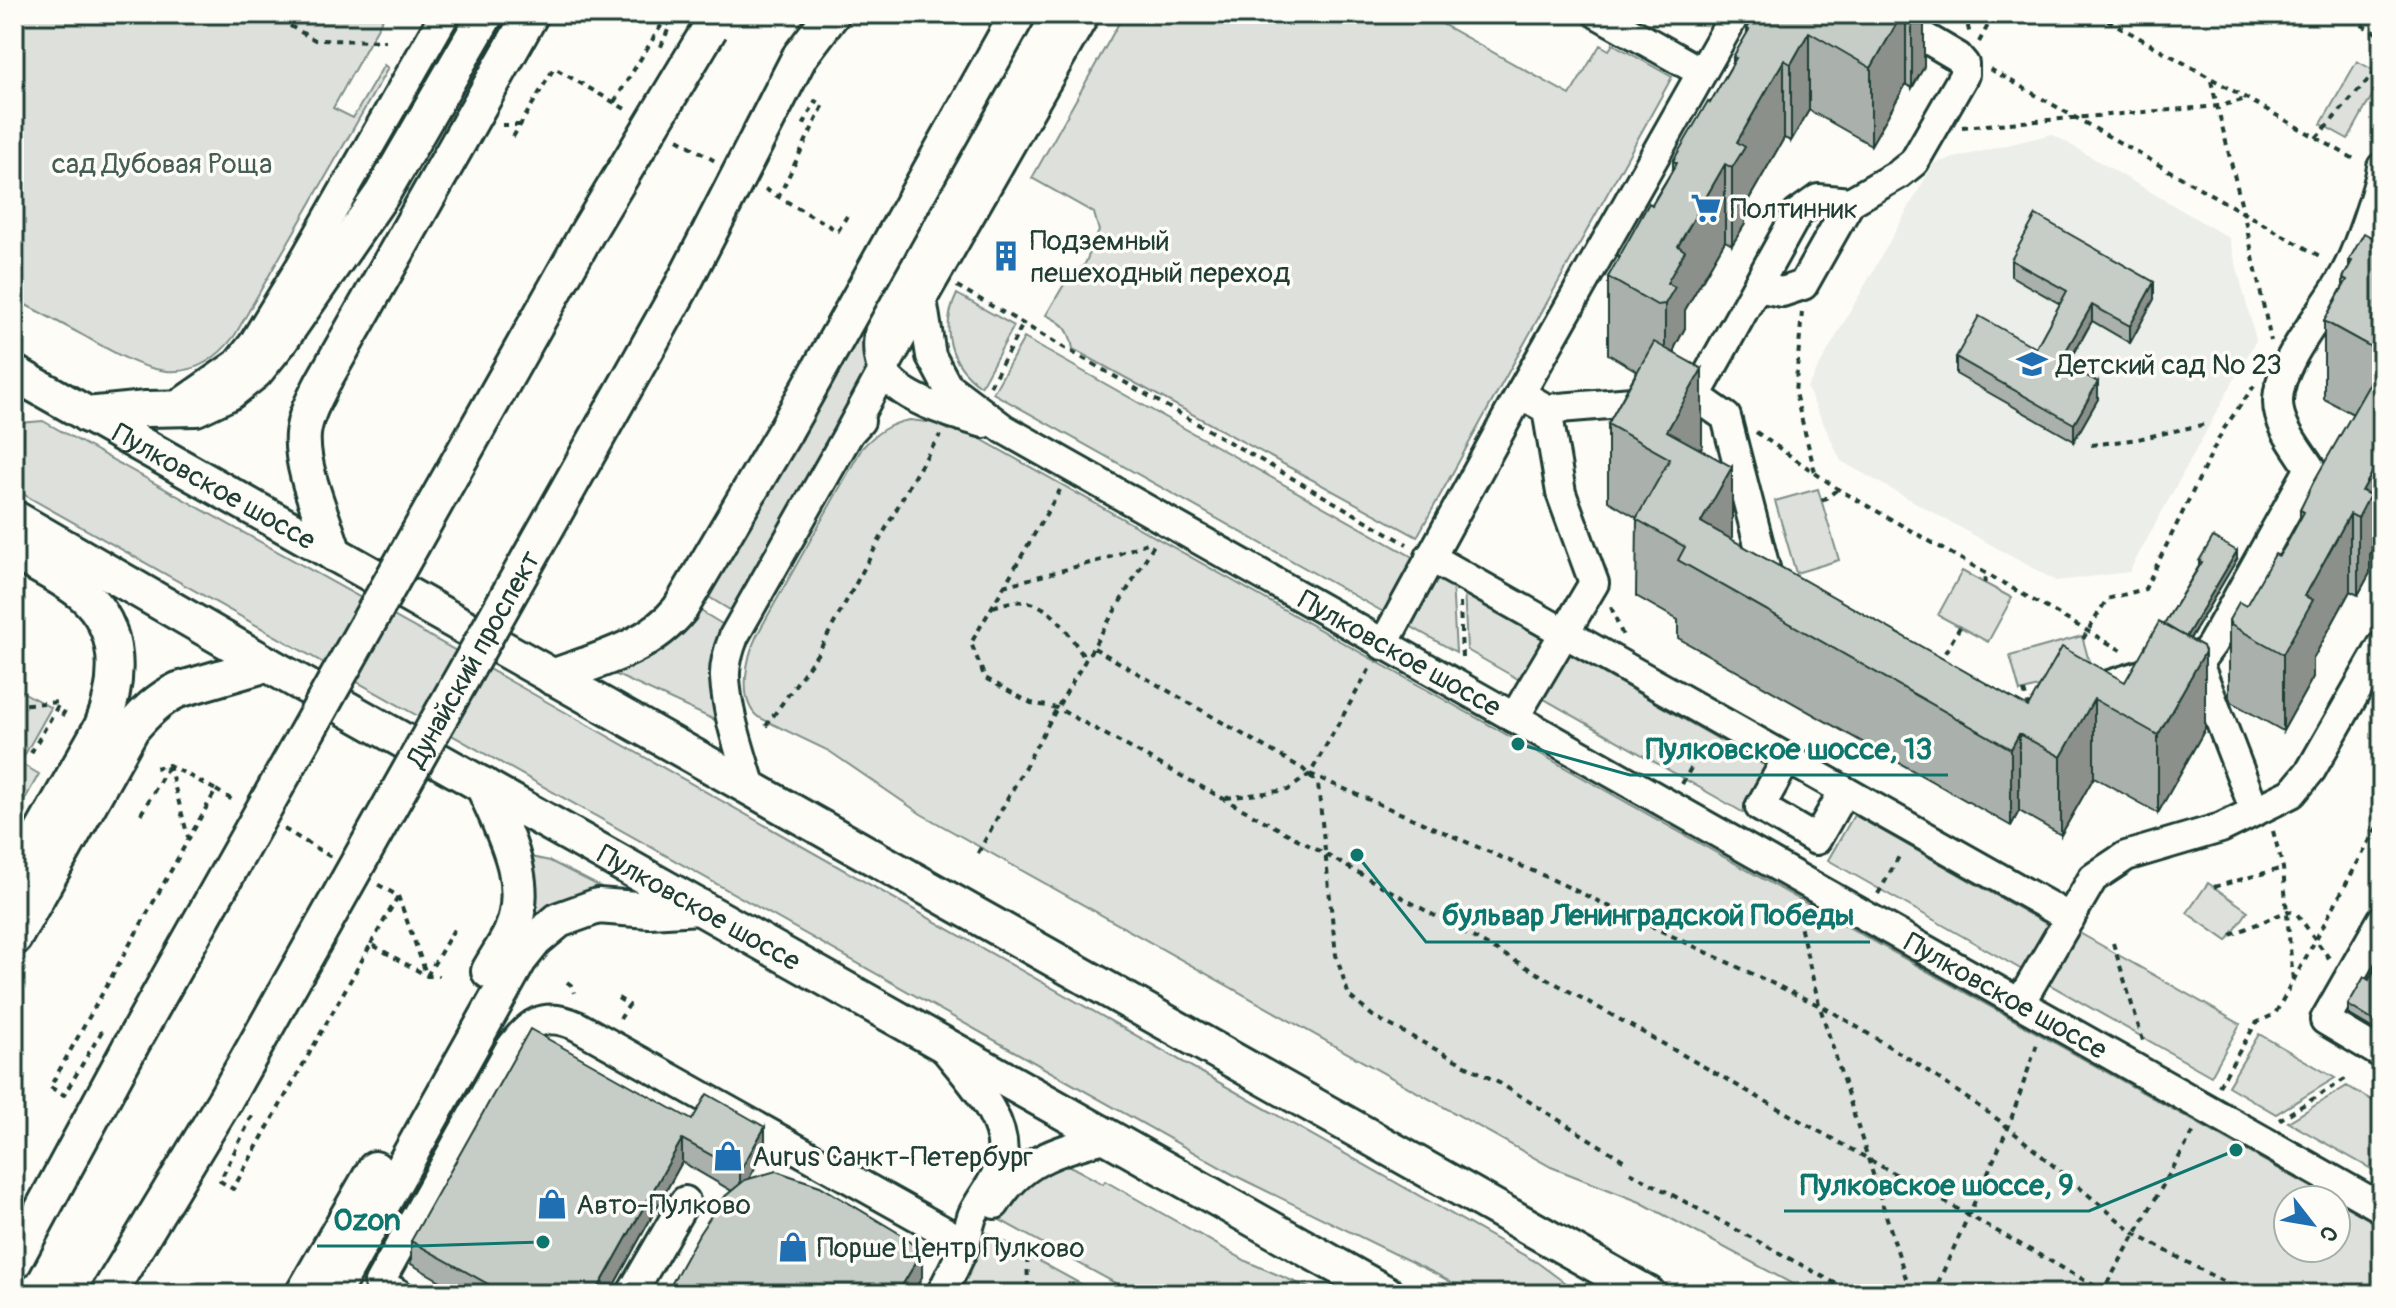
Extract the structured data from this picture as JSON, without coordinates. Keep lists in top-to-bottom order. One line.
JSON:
{"streets":{"main road":["Пулковское шоссе","Дунайский проспект"]},"parks":["сад Дубовая Роща"],"places":{"supermarket":["Полтинник"],"building":["Подземный пешеходный переход"],"school or university":["Детский сад № 23"],"other":["Пулковское шоссе, 13","бульвар Ленинградской Победы","Пулковское шоссе, 9","Ozon"],"shop":["Aurus Санкт-Петербург","Авто-Пулково","Порше Центр Пулково"]},"north":"bottom right"}
